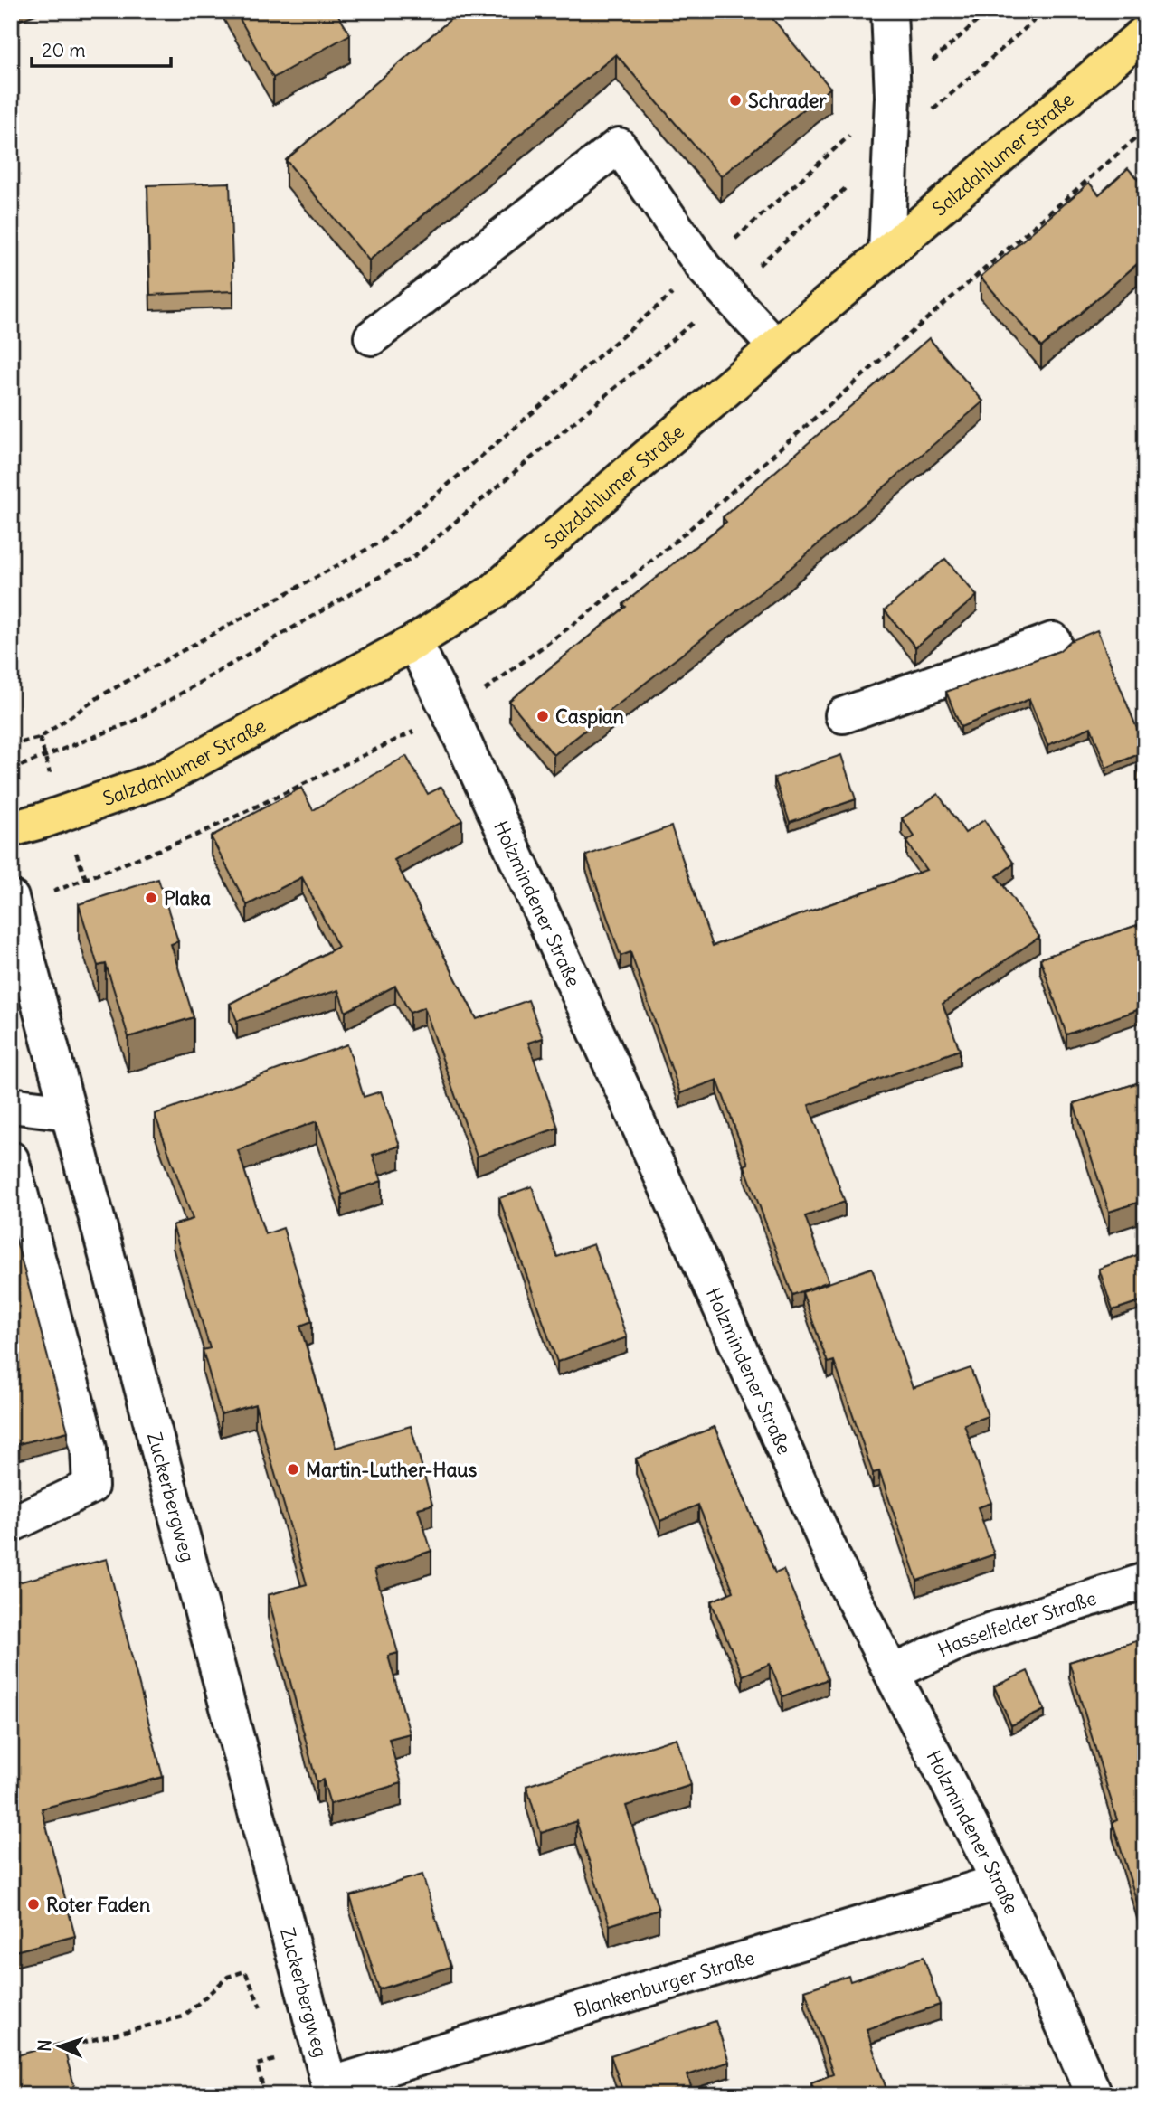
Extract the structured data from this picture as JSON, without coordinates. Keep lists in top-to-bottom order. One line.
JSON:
{"streets":{"main road":["Salzdahlumer Straße"],"street":["Holzmindener Straße","Zuckerbergweg","Hasselfelder Straße","Blankenburger Straße"]},"crossings":[["Salzdahlumer Straße","Holzmindener Straße"],["Holzmindener Straße","Hasselfelder Straße"],["Holzmindener Straße","Blankenburger Straße"],["Zuckerbergweg","Blankenburger Straße"]],"places":["Schrader","Caspian","Plaka","Martin-Luther-Haus","Roter Faden"],"scale_bar":"20 m","north":"left"}
